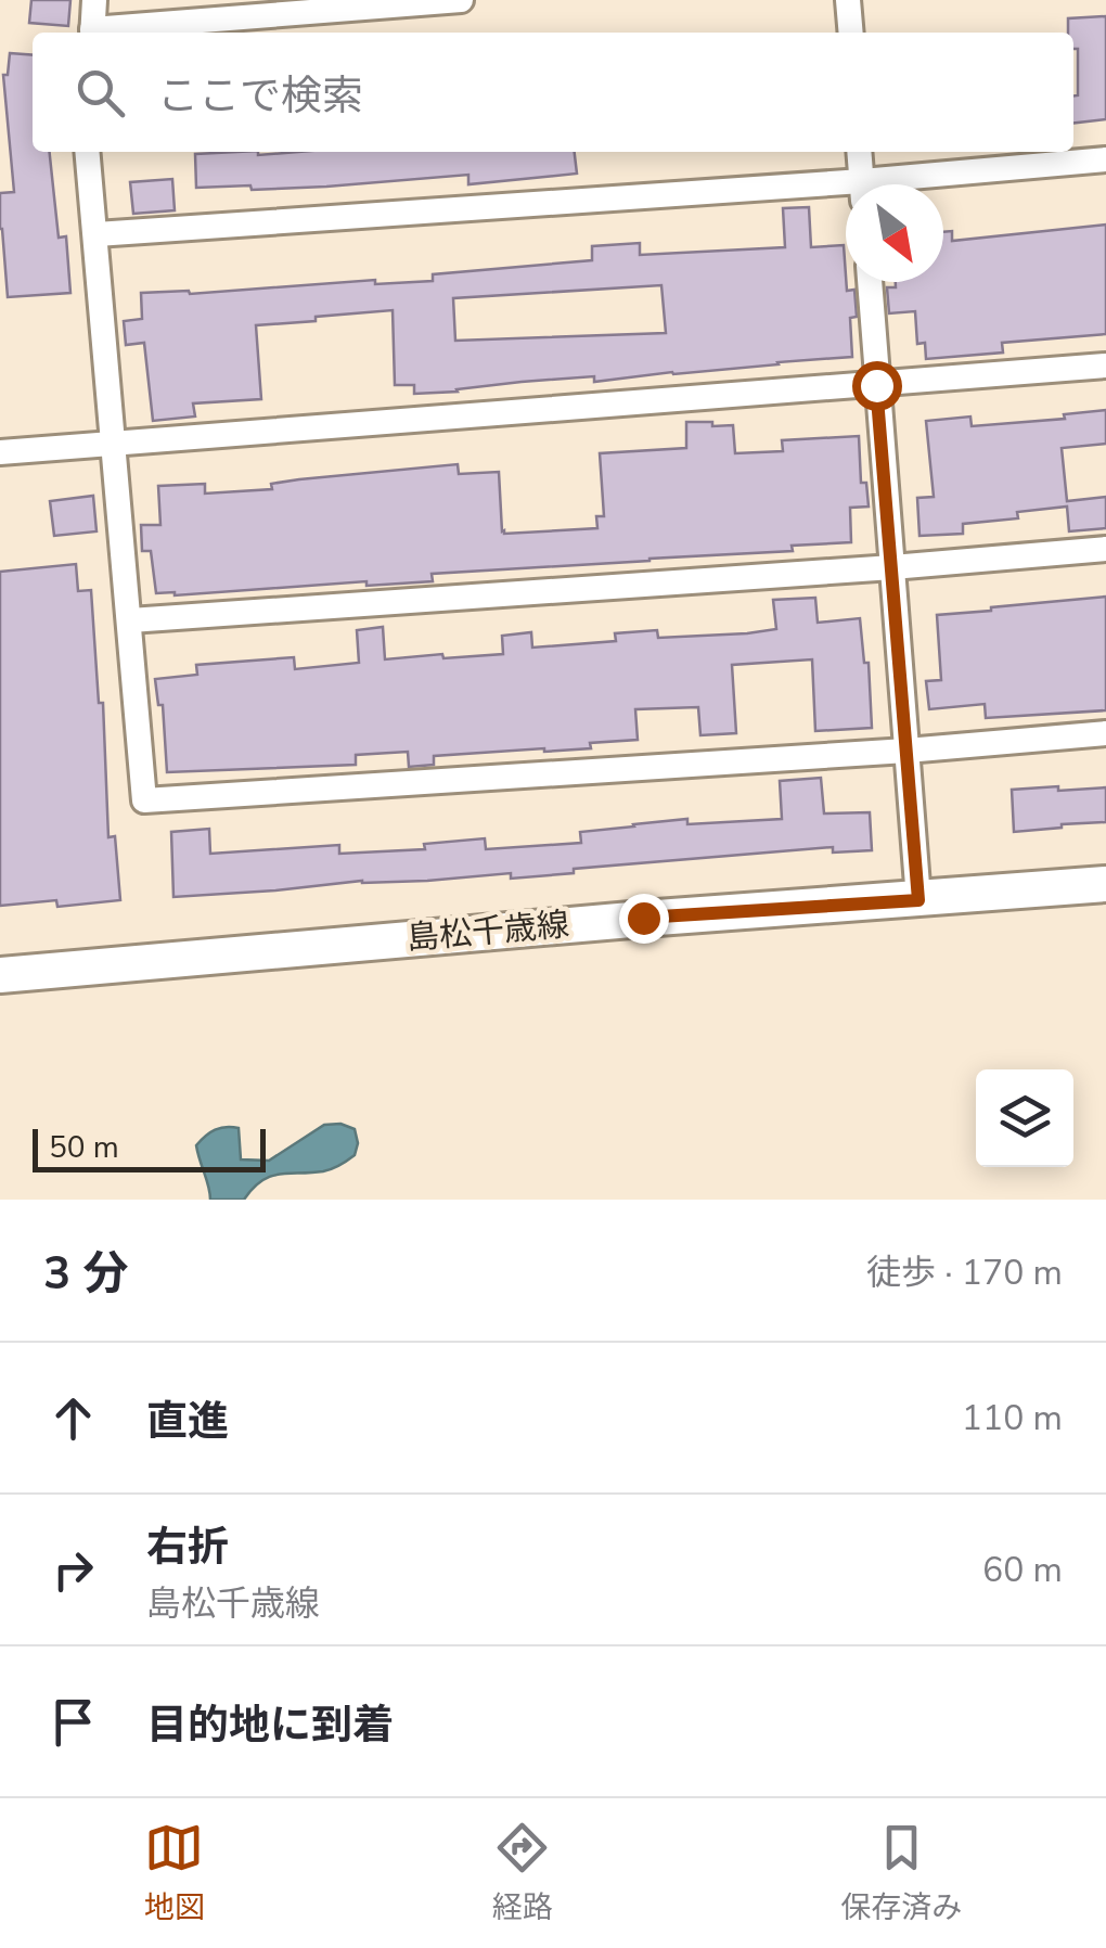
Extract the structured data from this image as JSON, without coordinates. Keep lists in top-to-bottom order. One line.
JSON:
{"streets":{"main road":["島松千歳線"]},"scale_bar":"50 m","north":"bottom right","page":{"search":"ここで検索","scale":"50 m","heading":["3 分","徒歩 · 170 m"],"list":[["直進","110 m"],["右折","島松千歳線","60 m"],"目的地に到着"],"nav":["地図","経路","保存済み"]}}
